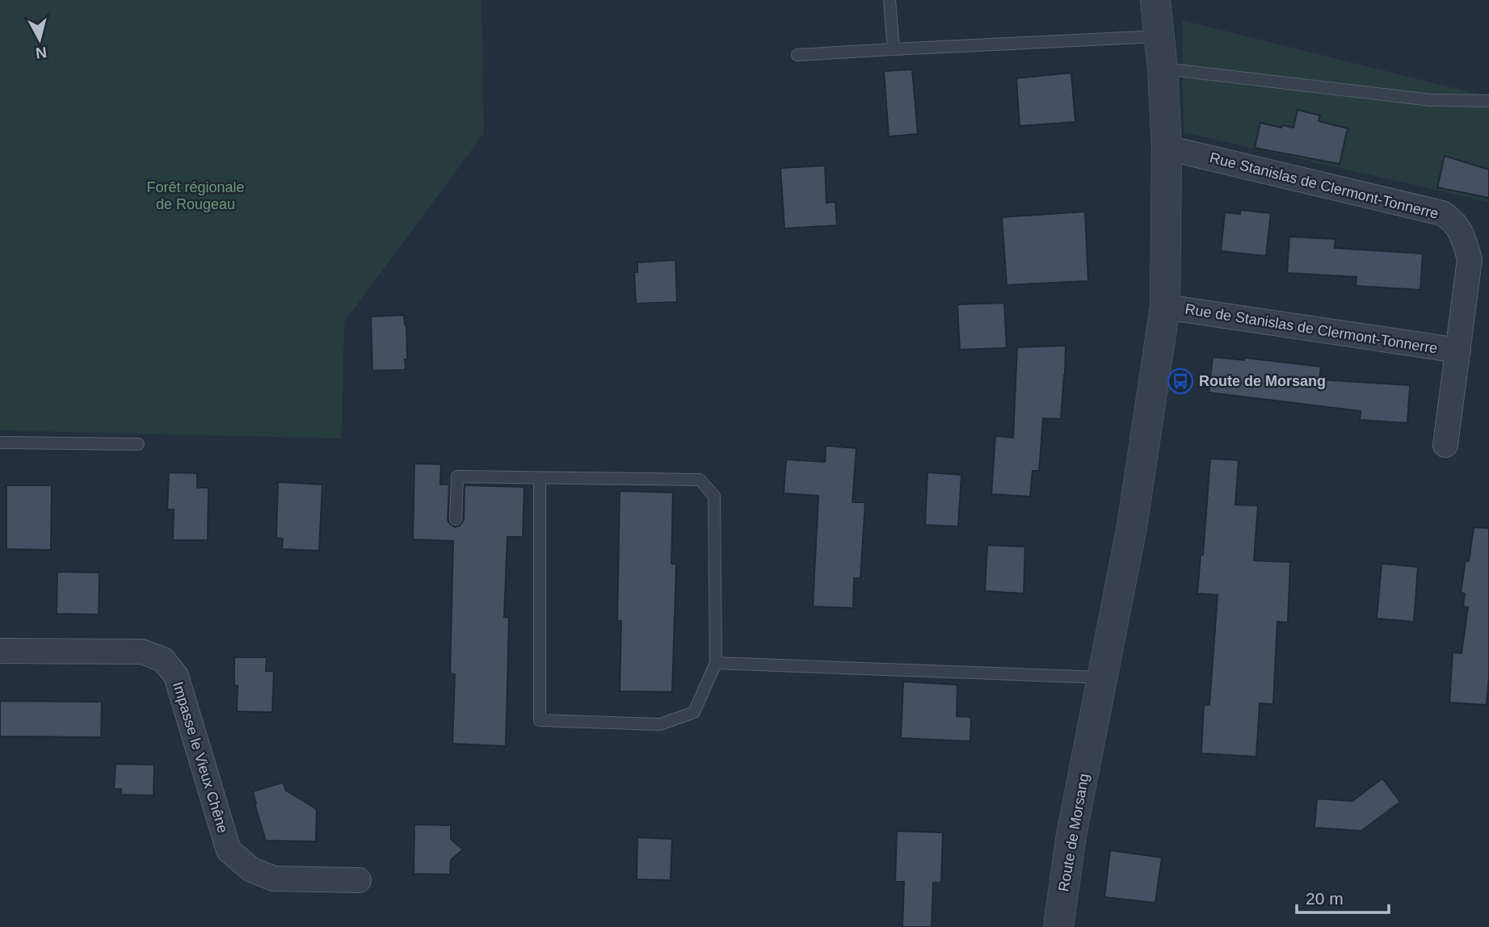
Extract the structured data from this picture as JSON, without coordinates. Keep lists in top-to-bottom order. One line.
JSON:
{"streets":{"street":["Rue Stanislas de Clermont-Tonnerre","Rue de Stanislas de Clermont-Tonnerre","Impasse le Vieux Chêne","Route de Morsang"]},"crossings":[["Rue Stanislas de Clermont-Tonnerre","Rue de Stanislas de Clermont-Tonnerre"],["Rue Stanislas de Clermont-Tonnerre","Route de Morsang"],["Rue de Stanislas de Clermont-Tonnerre","Route de Morsang"]],"parks":["Forêt régionale de Rougeau"],"places":{"bus stop":["Route de Morsang"]},"scale_bar":"20 m","north":"bottom"}
